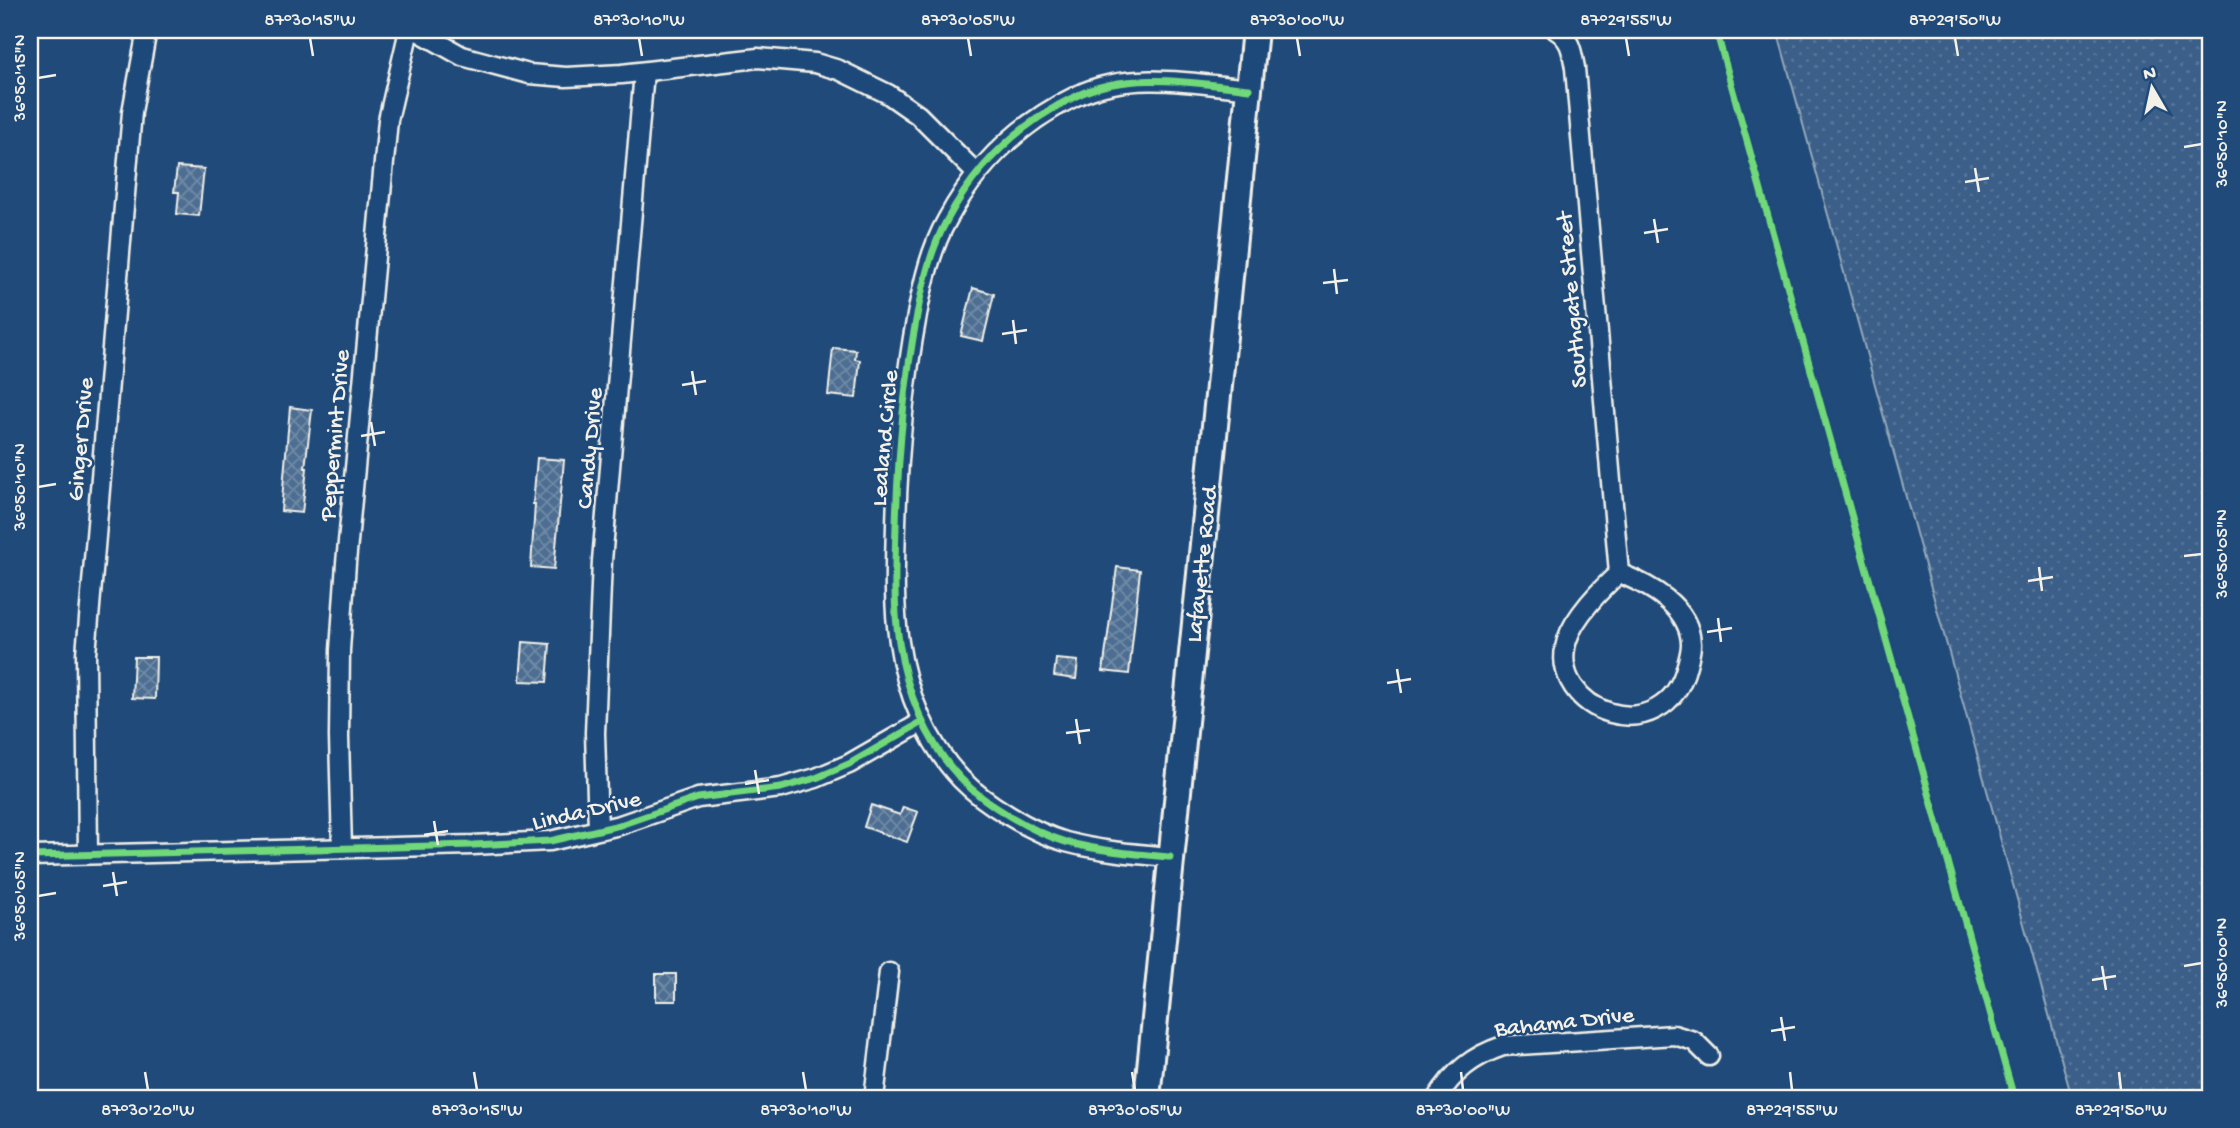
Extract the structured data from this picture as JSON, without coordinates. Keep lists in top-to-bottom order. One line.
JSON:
{"streets":{"main road":["Lafayette Road"],"street":["Southgate Street","Peppermint Drive","Lealand Circle","Ginger Drive","Candy Drive","Linda Drive","Bahama Drive"]},"crossings":[["Peppermint Drive","Linda Drive"],["Lealand Circle","Lafayette Road"],["Lealand Circle","Linda Drive"],["Ginger Drive","Linda Drive"],["Candy Drive","Linda Drive"]],"north":"top","coordinates":["87°30'15\"W","87°30'10\"W","87°30'05\"W","87°30'00\"W","87°29'55\"W","87°29'50\"W","36°50'15\"N","36°50'10\"N","36°50'05\"N","36°50'00\"N","87°30'20\"W"]}
